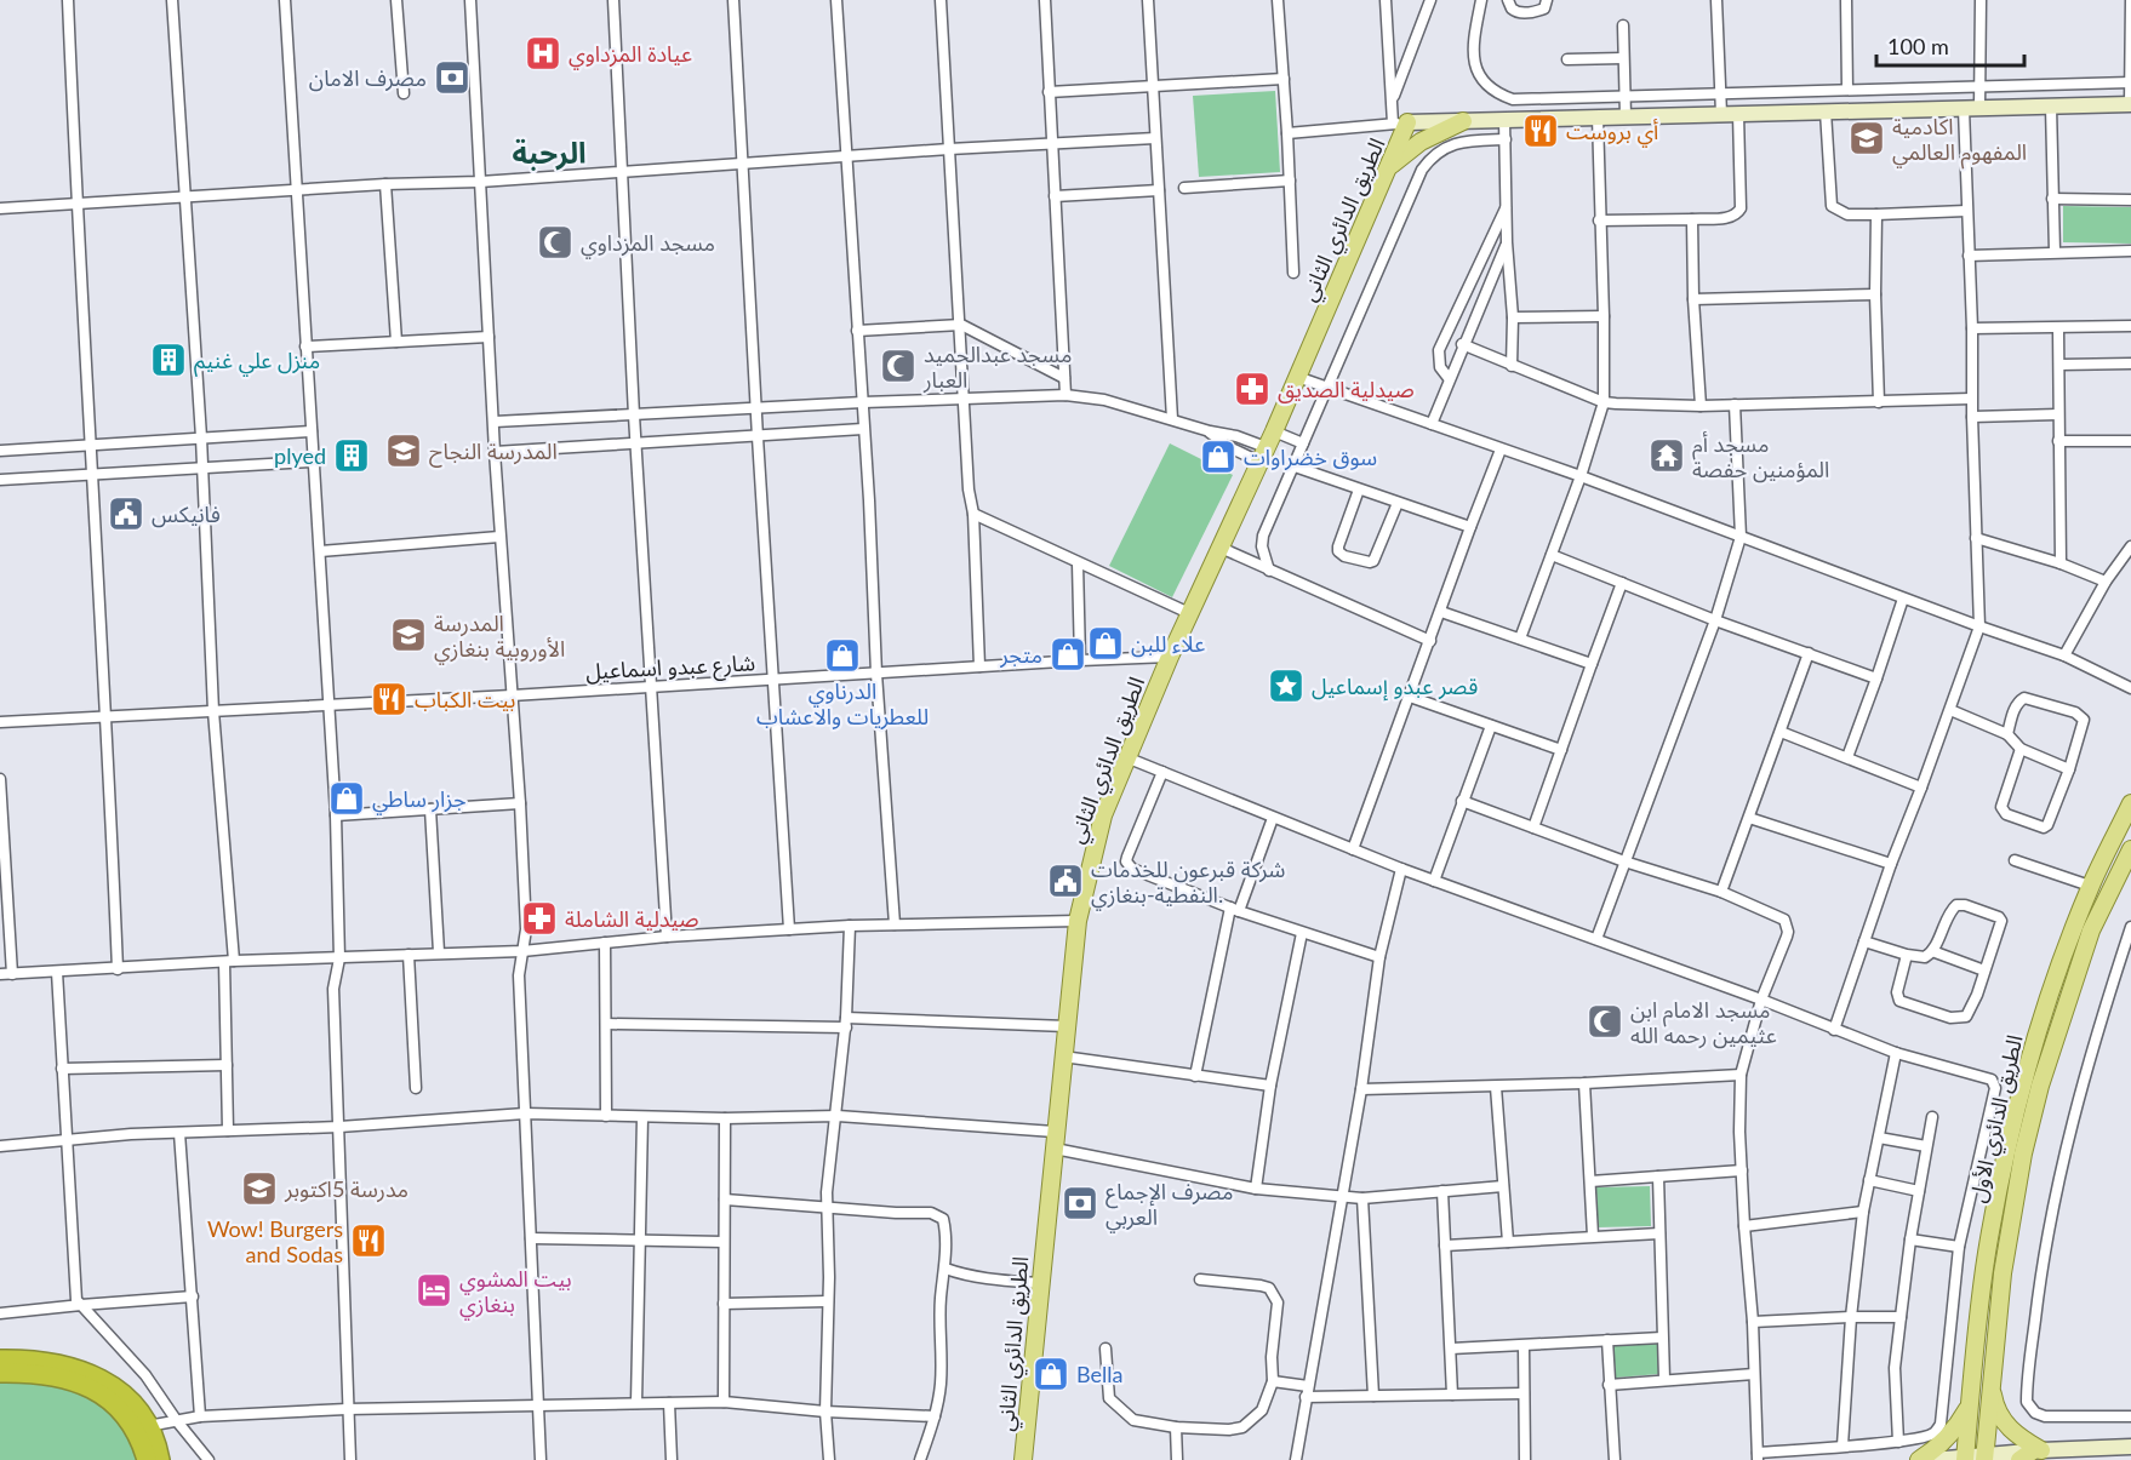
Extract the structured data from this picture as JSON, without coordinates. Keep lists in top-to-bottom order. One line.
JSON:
{"streets":{"main road":["الطريق الدائري الثاني","الطريق الدائري الأول"],"street":["شارع عبدو اسماعيل"]},"crossings":[["الطريق الدائري الثاني","شارع عبدو اسماعيل"]],"districts":["الرحبة"],"places":{"hospital":["عيادة المزداوي"],"bank":["مصرف الامان","مصرف الإجماع العربي"],"restaurant":["أي بروست","بيت الكباب","Wow! Burgers and Sodas"],"school or university":["اكادمية المفهوم العالمي","المدرسة النجاح","المدرسة الأوروبية بنغازي","مدرسة 5اكتوبر"],"mosque":["مسجد المزداوي","مسجد عبدالحميد العبار","مسجد الامام ابن عثيمين رحمه الله"],"building":["منزل علي غنيم","plyed"],"pharmacy":["صيدلية الصديق","صيدلية الشاملة"],"temple":["مسجد أم المؤمنين حفصة"],"shop":["سوق خضراوات","علاء للبن","متجر","الدرناوي للعطريات والاعشاب","جزار ساطي","Bella"],"public building":["فانيكس","شركة قبرعون للخدمات النفطية-بنغازي."],"place":["قصر عبدو إسماعيل"],"hotel":["بيت المشوي بنغازي"]},"scale_bar":"100 m"}
